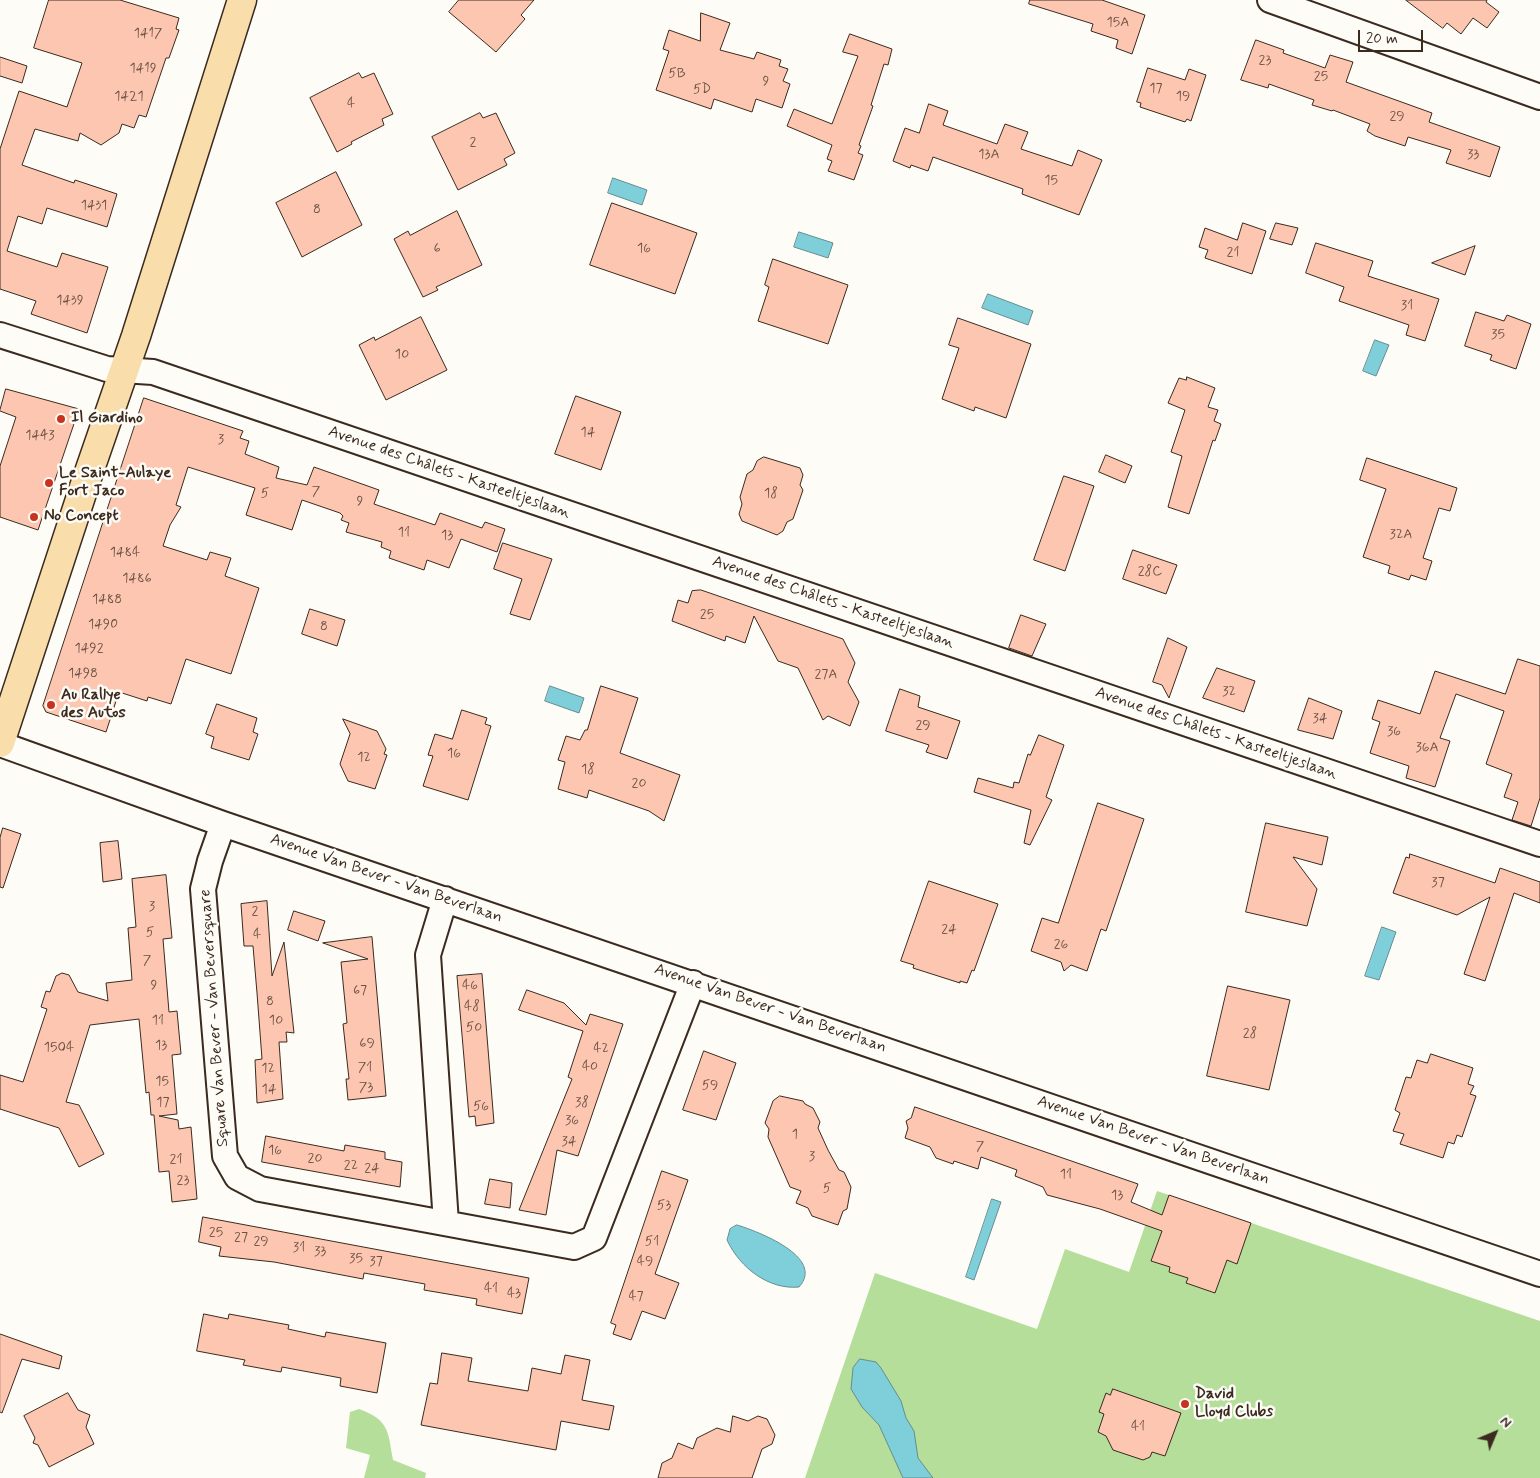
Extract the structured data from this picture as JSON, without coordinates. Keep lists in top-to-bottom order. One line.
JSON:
{"streets":{"street":["Avenue des Châlets - Kasteeltjeslaan","Avenue Van Bever - Van Beverlaan","Square Van Bever - Van Beversquare"]},"crossings":[["Avenue Van Bever - Van Beverlaan","Square Van Bever - Van Beversquare"]],"places":["Il Giardino","Le Saint-Aulaye Fort Jaco","No Concept","Au Rallye des Autos","David Lloyd Clubs"],"house_numbers":["15A","1417","23","1419","5B","25","9","17","5D","1421","19","4","29","2","13A","33","15","1431","8","6","16","21","1439","31","35","10","14","1443","3","7","5","18","9","11","32A","13","1484","28C","1486","1488","25","1490","8","1492","1498","27A","32","34","29","36","36A","16","12","18","20","37","3","2","24","5","4","26","7","9","46","67","8","48","11","10","50","28","69","13","1504","42","40","71","12","15","59","73","14","17","38","56","36","1","34","7","16","3","20","21","22","24","11","23","5","13","53","25","27","29","51","31","33","35","37","49","41","43","47","41"],"scale_bar":"20 m","north":"top right"}
